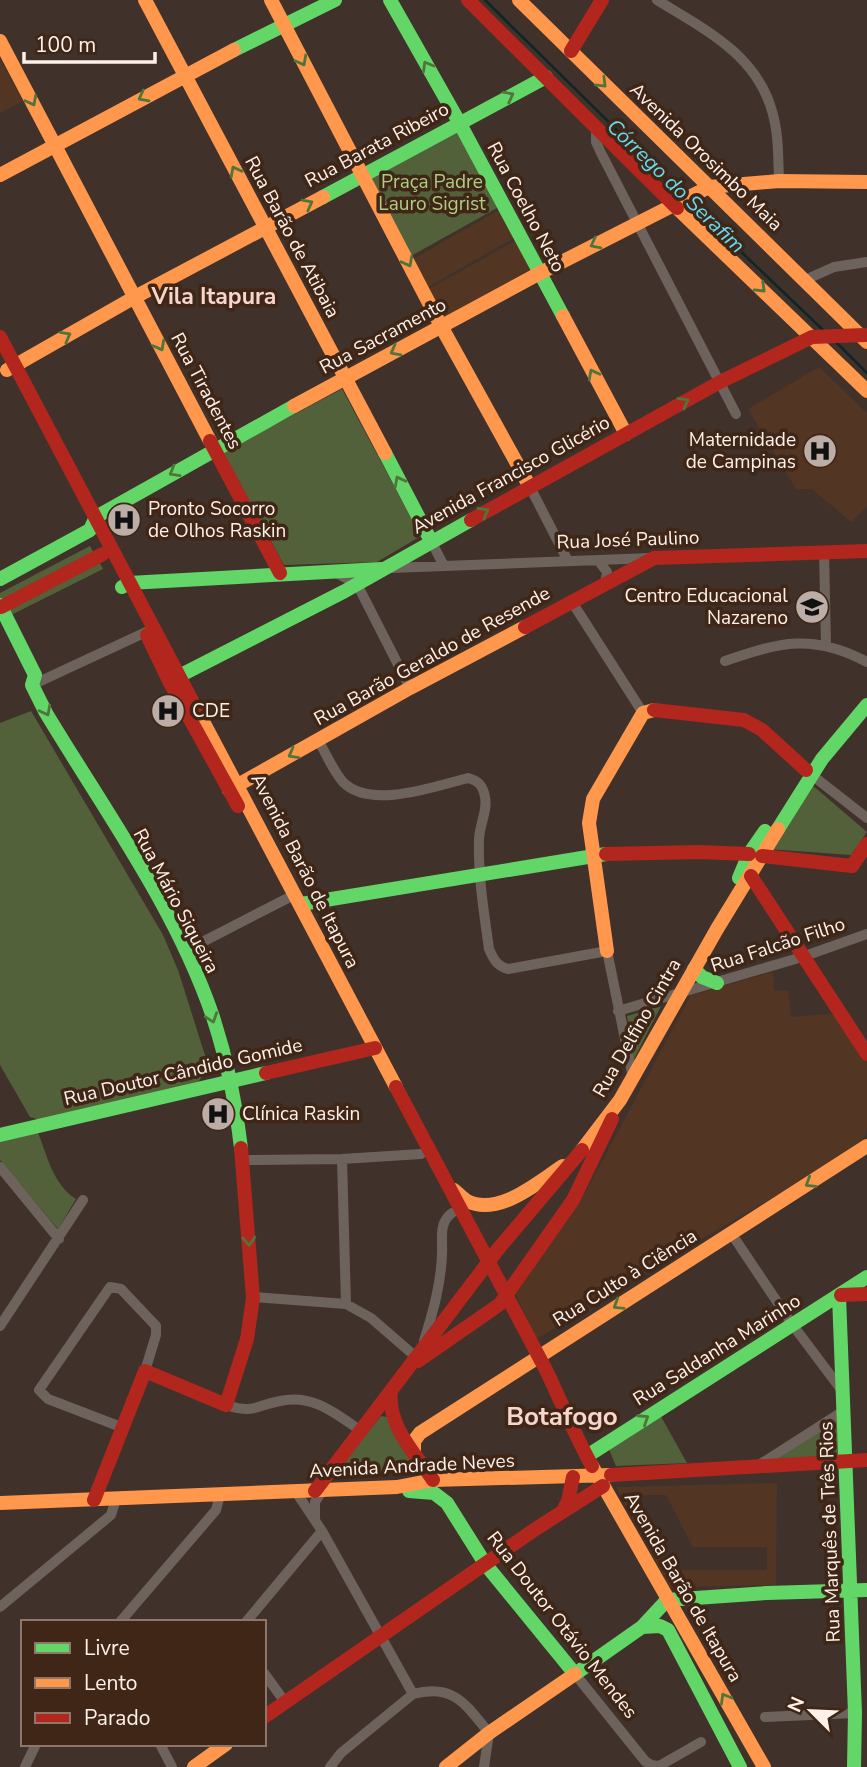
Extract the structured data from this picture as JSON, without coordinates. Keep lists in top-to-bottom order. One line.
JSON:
{"streets":{"main road":["Rua Barata Ribeiro","Avenida Orosimbo Maia","Rua Coelho Neto","Rua Barão de Atibaia","Rua Sacramento","Rua Tiradentes","Avenida Francisco Glicério","Rua José Paulino","Rua Barão Geraldo de Resende","Avenida Barão de Itapura","Rua Mário Siqueira","Rua Delfino Cintra","Rua Doutor Cândido Gomide","Rua Culto à Ciência","Rua Saldanha Marinho","Avenida Andrade Neves","Rua Marquês de Três Rios","Rua Doutor Otávio Mendes"],"street":["Rua Falcão Filho"]},"crossings":[["Rua Barata Ribeiro","Rua Coelho Neto"],["Rua Barata Ribeiro","Rua Barão de Atibaia"],["Rua Barata Ribeiro","Rua Tiradentes"],["Rua Barata Ribeiro","Avenida Barão de Itapura"],["Avenida Orosimbo Maia","Rua Sacramento"],["Avenida Orosimbo Maia","Avenida Francisco Glicério"],["Rua Coelho Neto","Rua Sacramento"],["Rua Coelho Neto","Avenida Francisco Glicério"],["Rua Barão de Atibaia","Rua Sacramento"],["Rua Barão de Atibaia","Avenida Francisco Glicério"],["Rua Barão de Atibaia","Rua José Paulino"],["Rua Sacramento","Rua Tiradentes"],["Rua Sacramento","Avenida Barão de Itapura"],["Rua Tiradentes","Rua José Paulino"],["Avenida Francisco Glicério","Rua José Paulino"],["Avenida Francisco Glicério","Avenida Barão de Itapura"],["Rua José Paulino","Rua Barão Geraldo de Resende"],["Rua José Paulino","Avenida Barão de Itapura"],["Rua Barão Geraldo de Resende","Avenida Barão de Itapura"],["Avenida Barão de Itapura","Rua Doutor Cândido Gomide"],["Avenida Barão de Itapura","Rua Culto à Ciência"],["Avenida Barão de Itapura","Rua Saldanha Marinho"],["Avenida Barão de Itapura","Avenida Andrade Neves"],["Rua Mário Siqueira","Rua Doutor Cândido Gomide"],["Rua Falcão Filho","Rua Delfino Cintra"],["Rua Saldanha Marinho","Rua Marquês de Três Rios"],["Avenida Andrade Neves","Rua Marquês de Três Rios"]],"one_way":["Rua Barata Ribeiro","Rua Sacramento","Rua Tiradentes","Rua Mário Siqueira","Rua Culto à Ciência","Rua Saldanha Marinho"],"districts":["Vila Itapura","Botafogo"],"water":["Córrego do Serafim"],"parks":["Praça Padre Lauro Sigrist"],"places":{"hospital":["Maternidade de Campinas","Pronto Socorro de Olhos Raskin","CDE","Clínica Raskin"],"school or university":["Centro Educacional Nazareno"]},"legend":["Livre","Lento","Parado"],"scale_bar":"100 m","north":"top left"}
